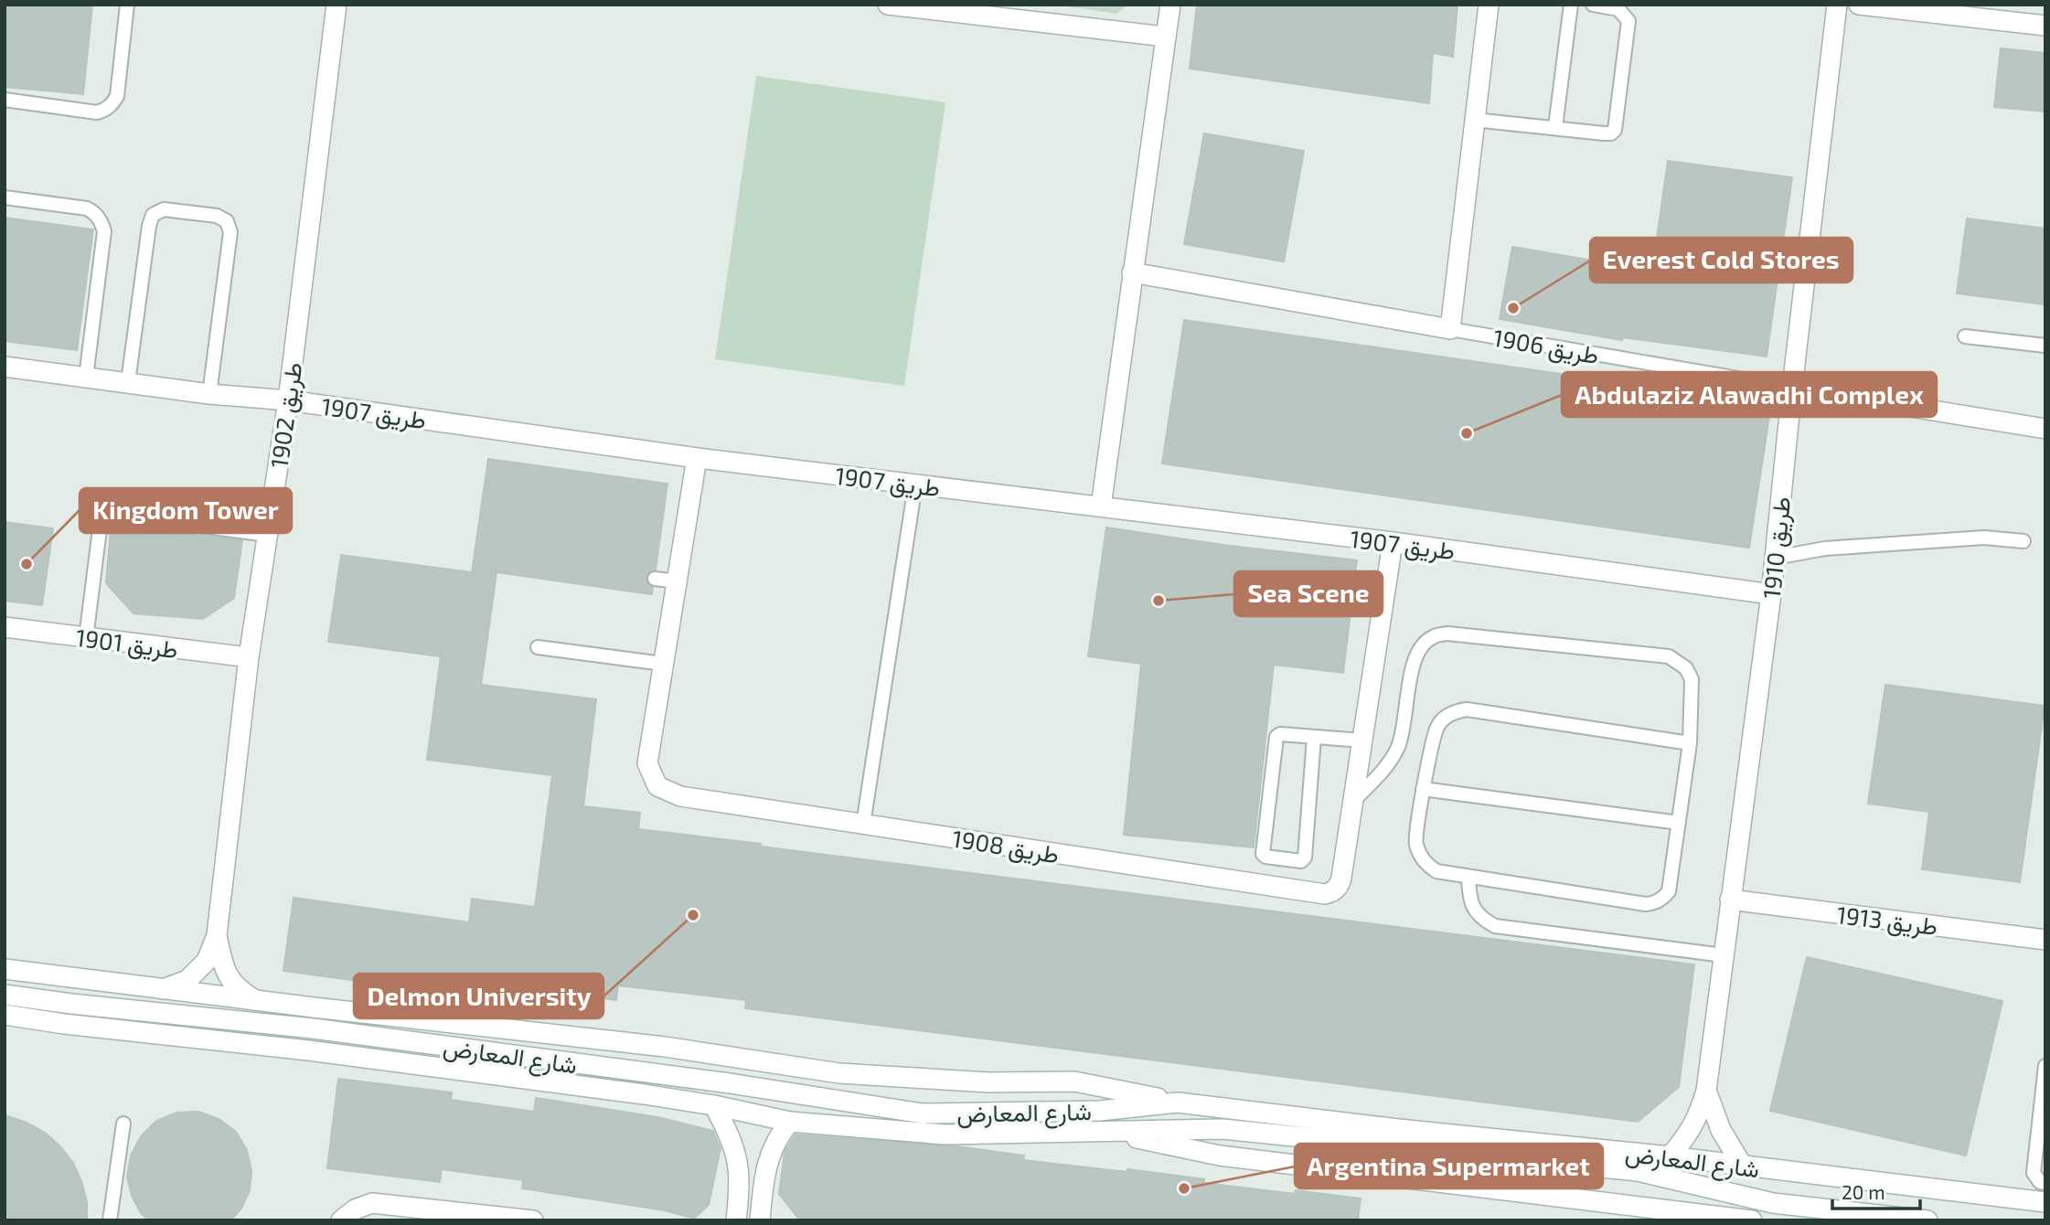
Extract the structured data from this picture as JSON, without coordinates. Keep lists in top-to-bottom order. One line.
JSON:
{"streets":{"street":["طريق 1906","طريق 1907","طريق 1902","طريق 1910","طريق 1901","طريق 1908","طريق 1913","شارع المعارض"]},"crossings":[["طريق 1906","طريق 1910"],["طريق 1907","طريق 1902"],["طريق 1907","طريق 1910"],["طريق 1907","طريق 1908"],["طريق 1902","طريق 1901"],["طريق 1910","طريق 1913"],["طريق 1910","شارع المعارض"]],"places":["Everest Cold Stores","Abdulaziz Alawadhi Complex","Kingdom Tower","Sea Scene","Delmon University","Argentina Supermarket"],"scale_bar":"20 m"}
